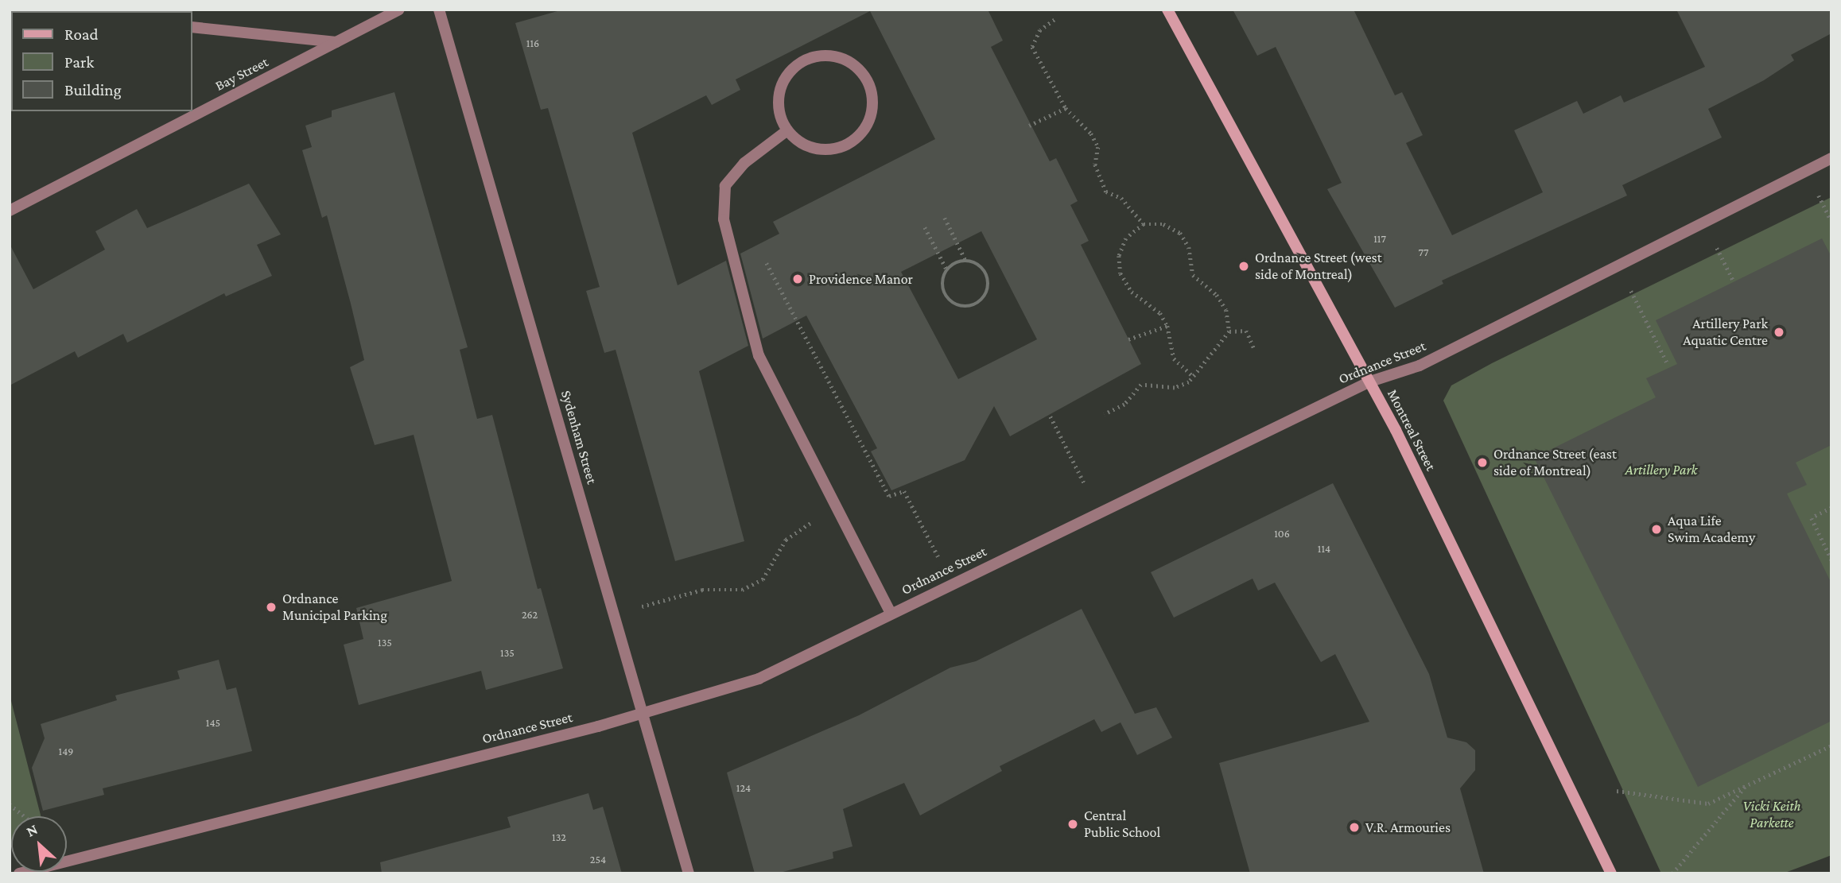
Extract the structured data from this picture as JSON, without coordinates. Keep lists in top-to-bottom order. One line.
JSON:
{"streets":{"main road":["Montreal Street"],"street":["Bay Street","Ordnance Street","Sydenham Street"]},"crossings":[["Ordnance Street","Montreal Street"],["Ordnance Street","Sydenham Street"]],"parks":["Artillery Park","Vicki Keith Parkette"],"places":["Ordnance Street (west side of Montreal)","Providence Manor","Artillery Park Aquatic Centre","Ordnance Street (east side of Montreal)","Aqua Life Swim Academy","Ordnance Municipal Parking","Central Public School","V.R. Armouries"],"house_numbers":["116","117","77","106","114","262","135","135","145","149","124","132","254"],"legend":["Road","Park","Building"],"north":"top left"}
